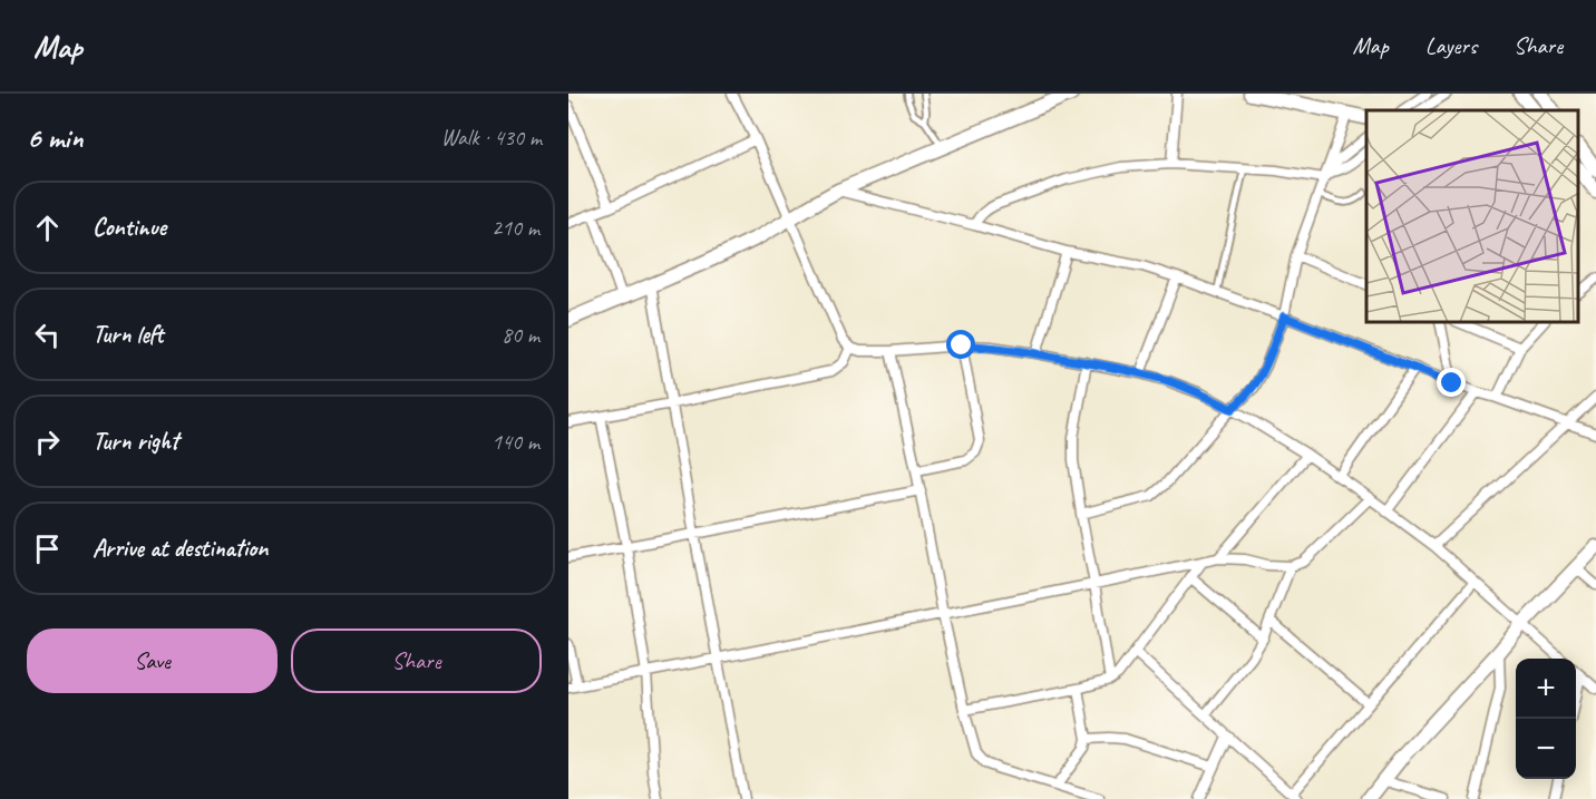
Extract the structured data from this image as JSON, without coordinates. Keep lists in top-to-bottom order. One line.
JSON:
{"page":{"header":"Map","nav":["Map","Layers","Share"],"heading":["6 min","Walk · 430 m"],"list":[["Continue","210 m"],["Turn left","80 m"],["Turn right","140 m"],"Arrive at destination"],"buttons":["Save","Share"],"map_buttons":["+","−"]}}
